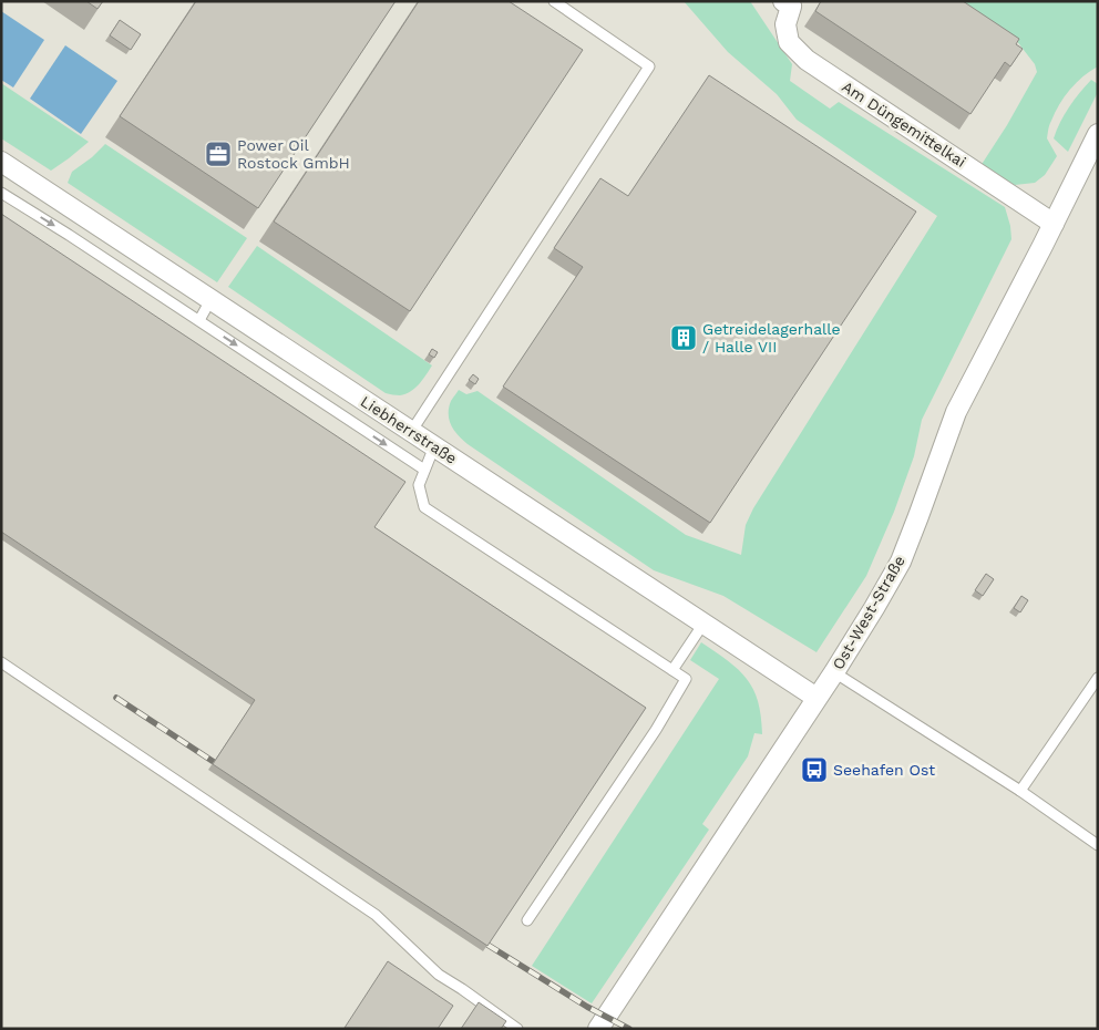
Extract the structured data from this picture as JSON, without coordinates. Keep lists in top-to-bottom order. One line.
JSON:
{"streets":{"street":["Am Düngemittelkai","Liebherrstraße","Ost-West-Straße"]},"crossings":[["Am Düngemittelkai","Ost-West-Straße"],["Liebherrstraße","Ost-West-Straße"]],"places":{"office":["Power Oil Rostock GmbH"],"building":["Getreidelagerhalle / Halle VII"],"bus stop":["Seehafen Ost"]}}
